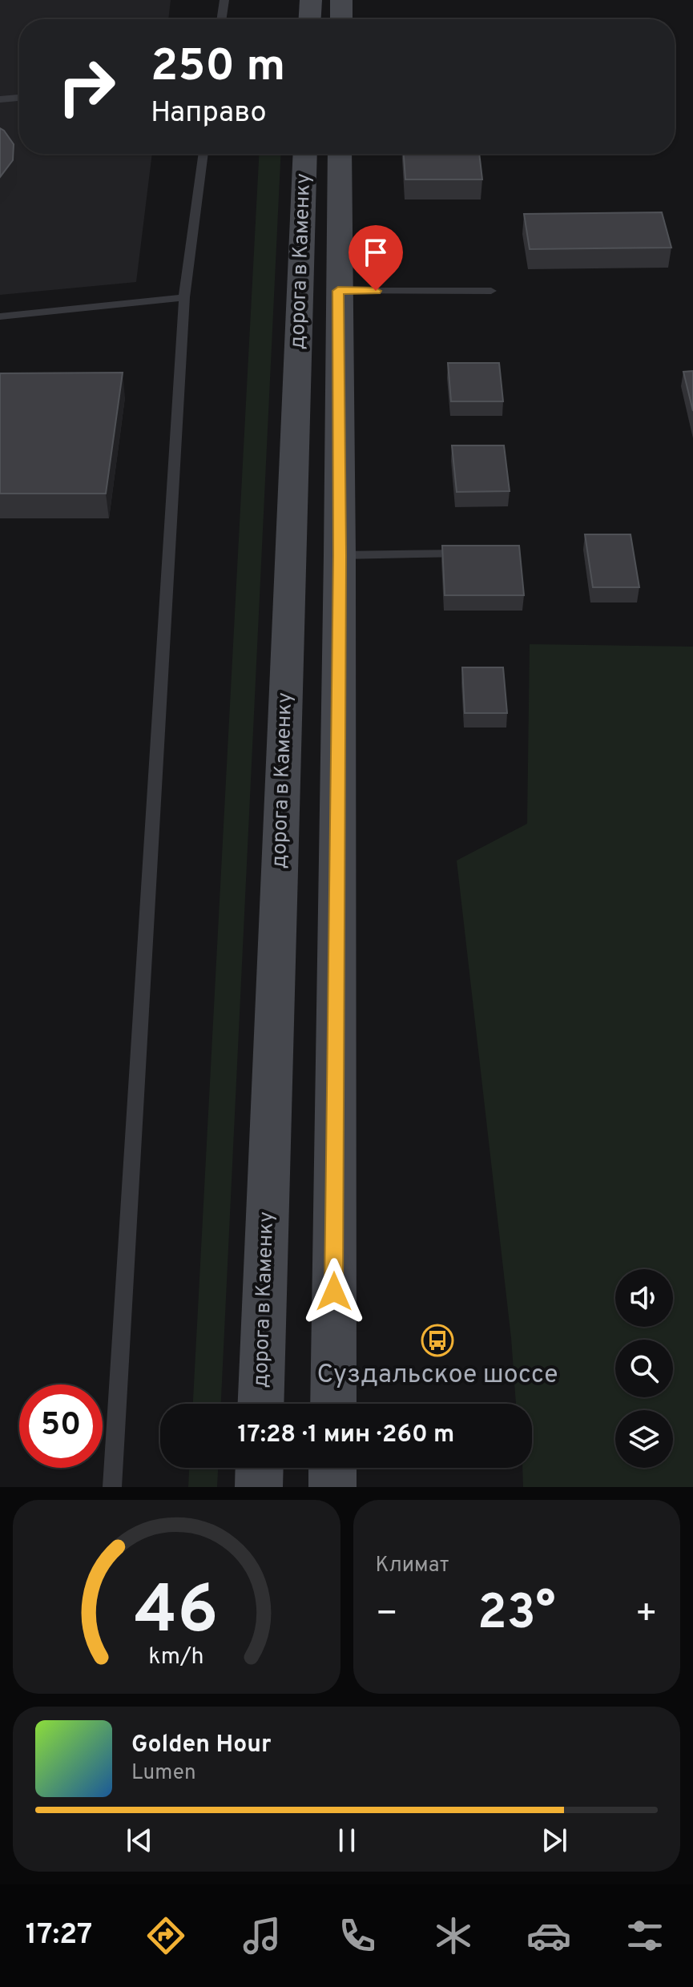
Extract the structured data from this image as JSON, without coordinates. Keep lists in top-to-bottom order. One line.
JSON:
{"streets":{"main road":["дорога в Каменку"]},"places":{"bus stop":["Суздальское шоссе"]},"page":{"turn":["250 m","Направо"],"limit":"50","trip":"17:28 · 1 мин · 260 m","tile":"Климат","heat":["−","23°","+"],"song":["Golden Hour","Lumen"],"tabs":"17:27","gauge":["46","km/h"]}}
